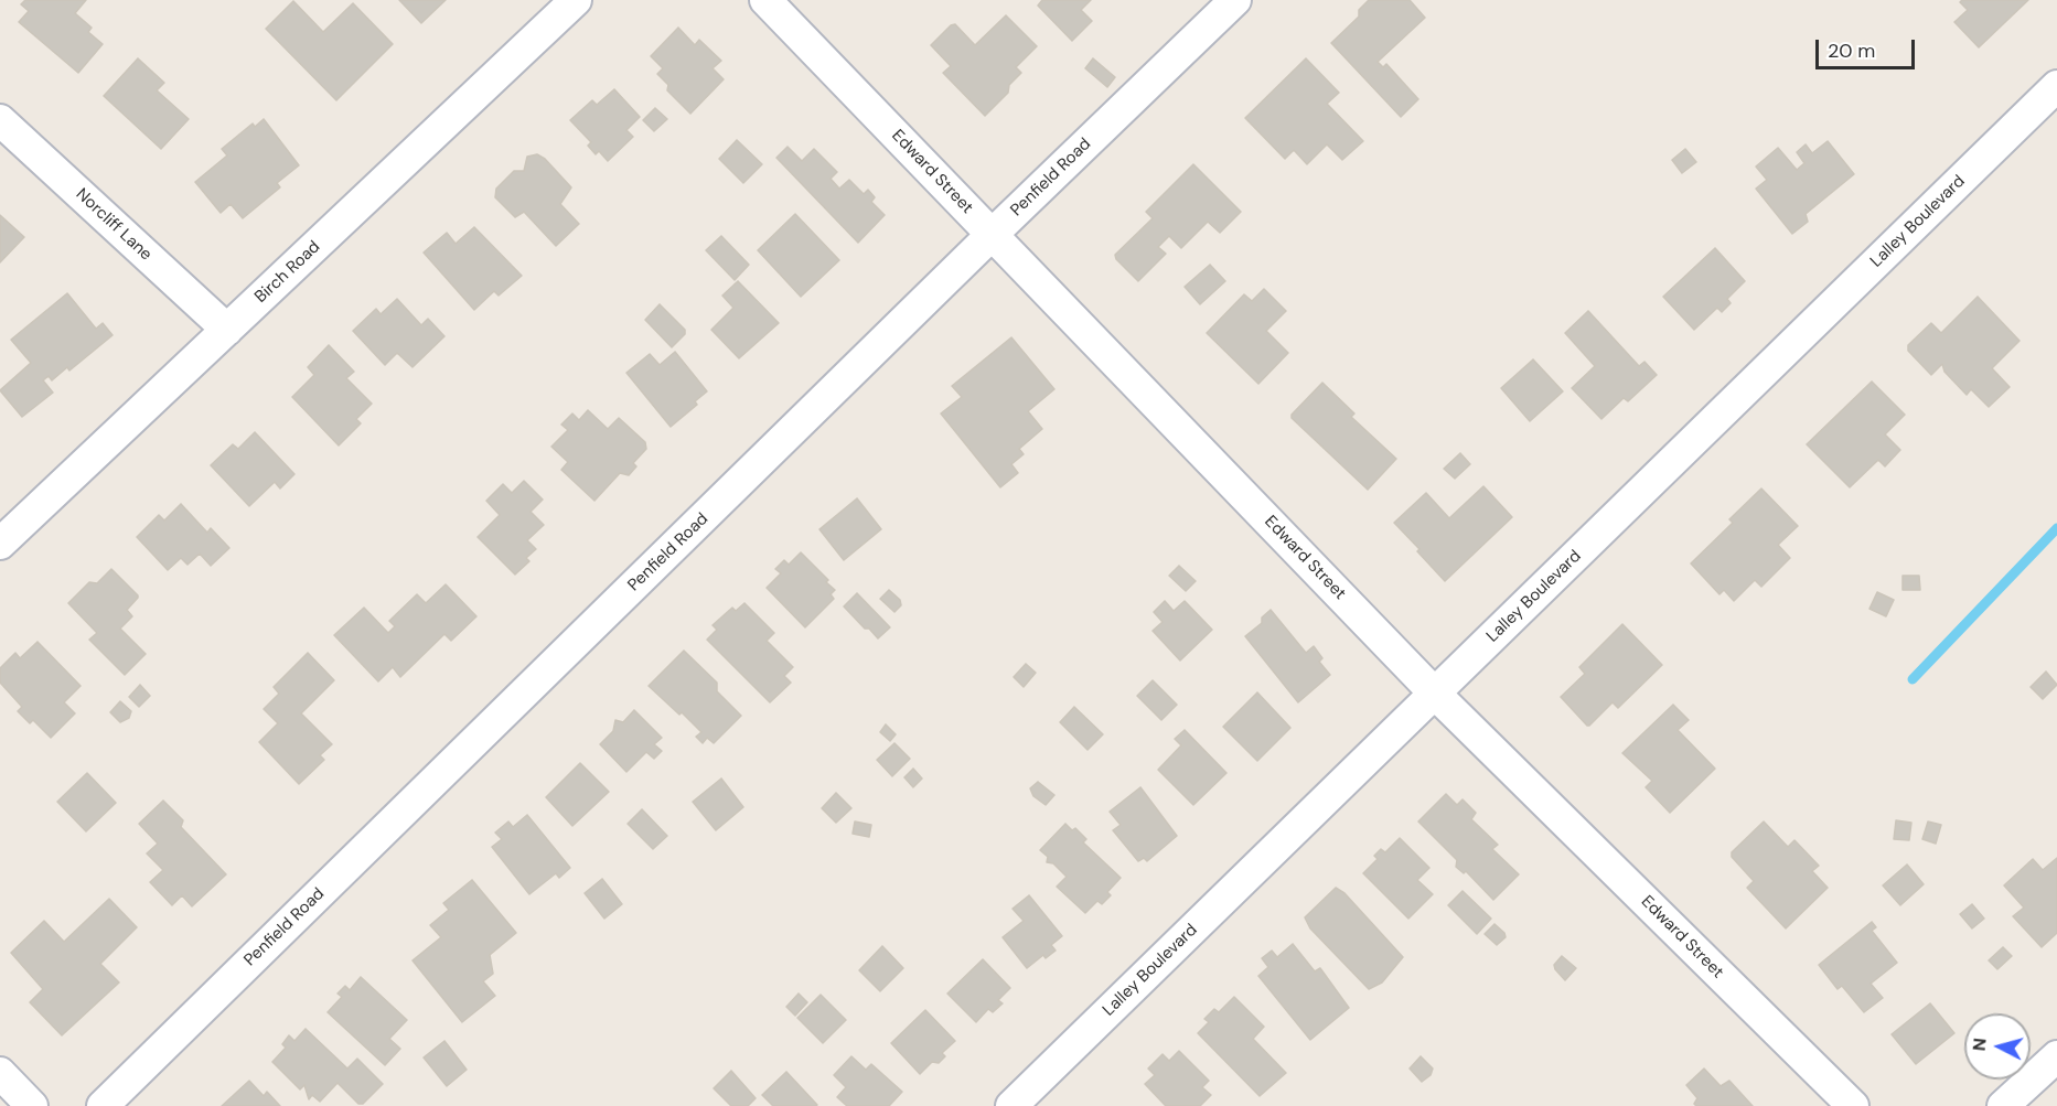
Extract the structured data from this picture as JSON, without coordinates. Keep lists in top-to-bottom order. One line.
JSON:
{"streets":{"street":["Edward Street","Penfield Road","Lalley Boulevard","Norcliff Lane","Birch Road"]},"crossings":[["Edward Street","Penfield Road"],["Edward Street","Lalley Boulevard"],["Norcliff Lane","Birch Road"]],"scale_bar":"20 m","north":"left"}
